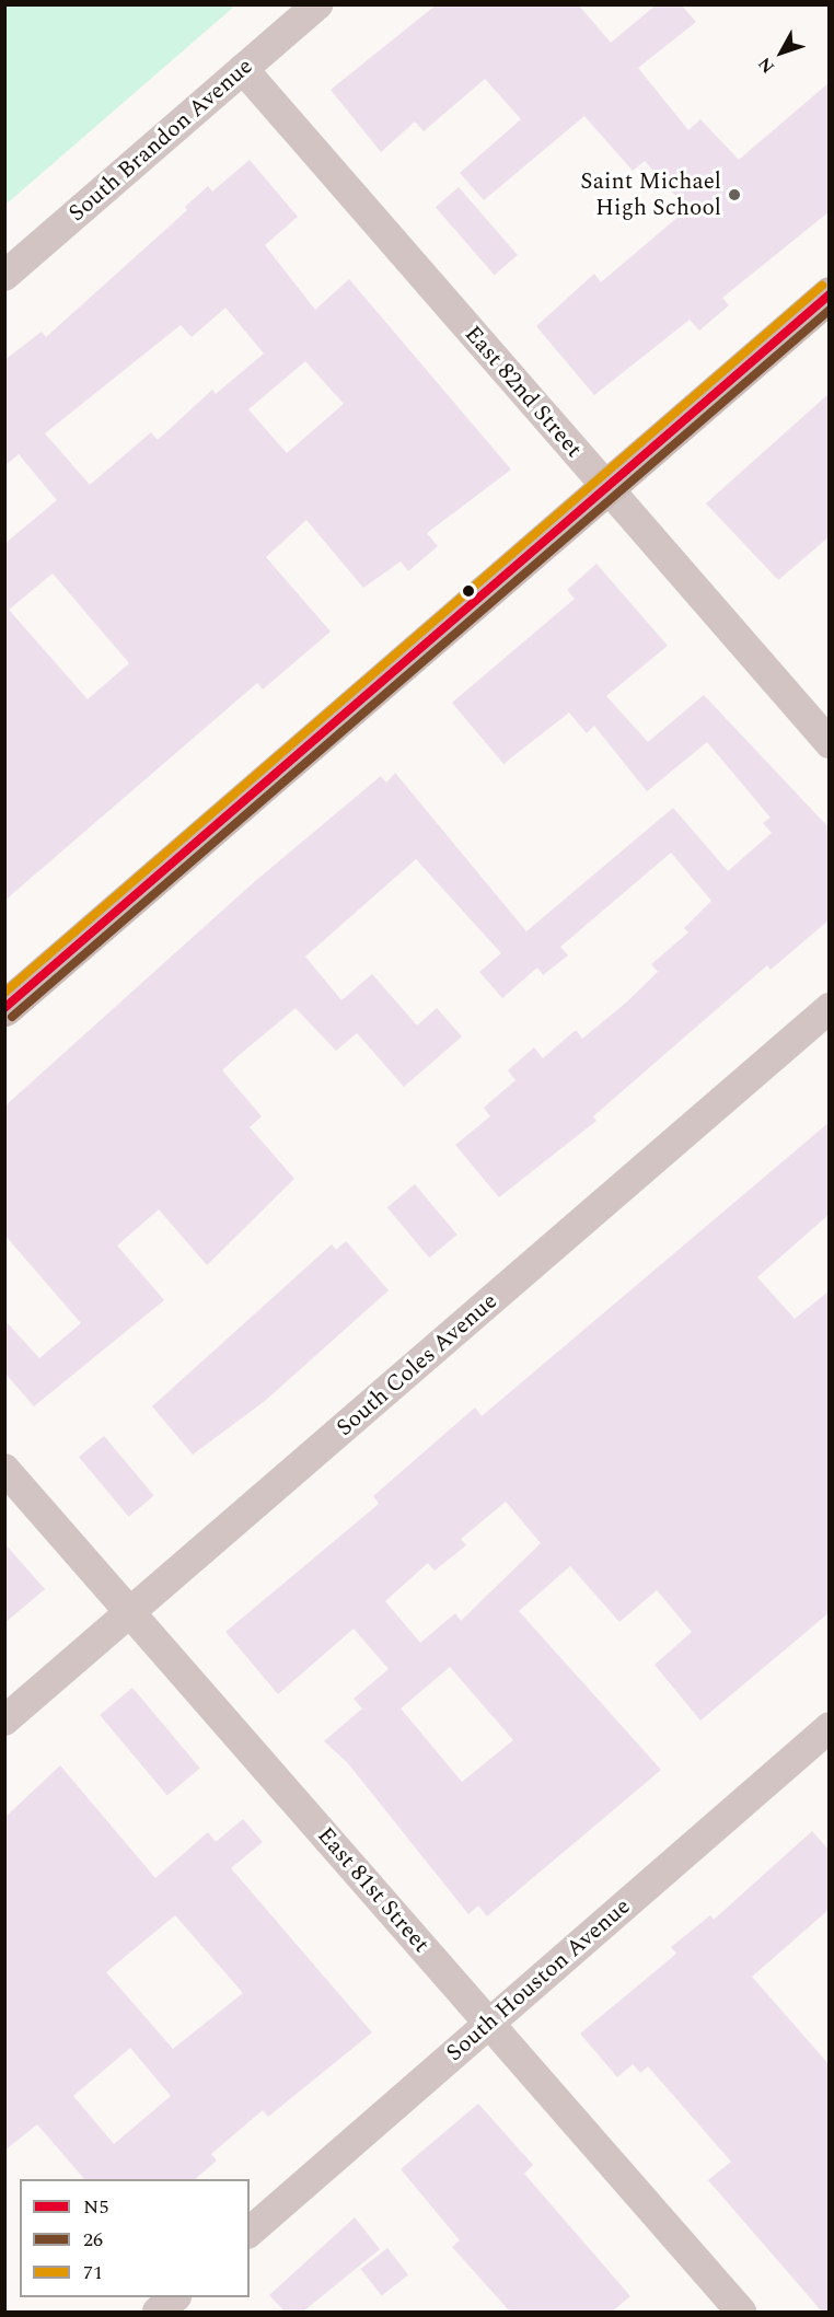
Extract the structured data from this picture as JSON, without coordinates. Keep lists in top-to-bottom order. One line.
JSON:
{"streets":{"street":["South Brandon Avenue","East 82nd Street","South Coles Avenue","East 81st Street","South Houston Avenue"]},"crossings":[["South Brandon Avenue","East 82nd Street"],["South Coles Avenue","East 81st Street"],["East 81st Street","South Houston Avenue"]],"places":["Saint Michael High School"],"lines":["transit line 71","transit line N5","transit line 26"],"legend":["N5","26","71"],"north":"bottom left"}
